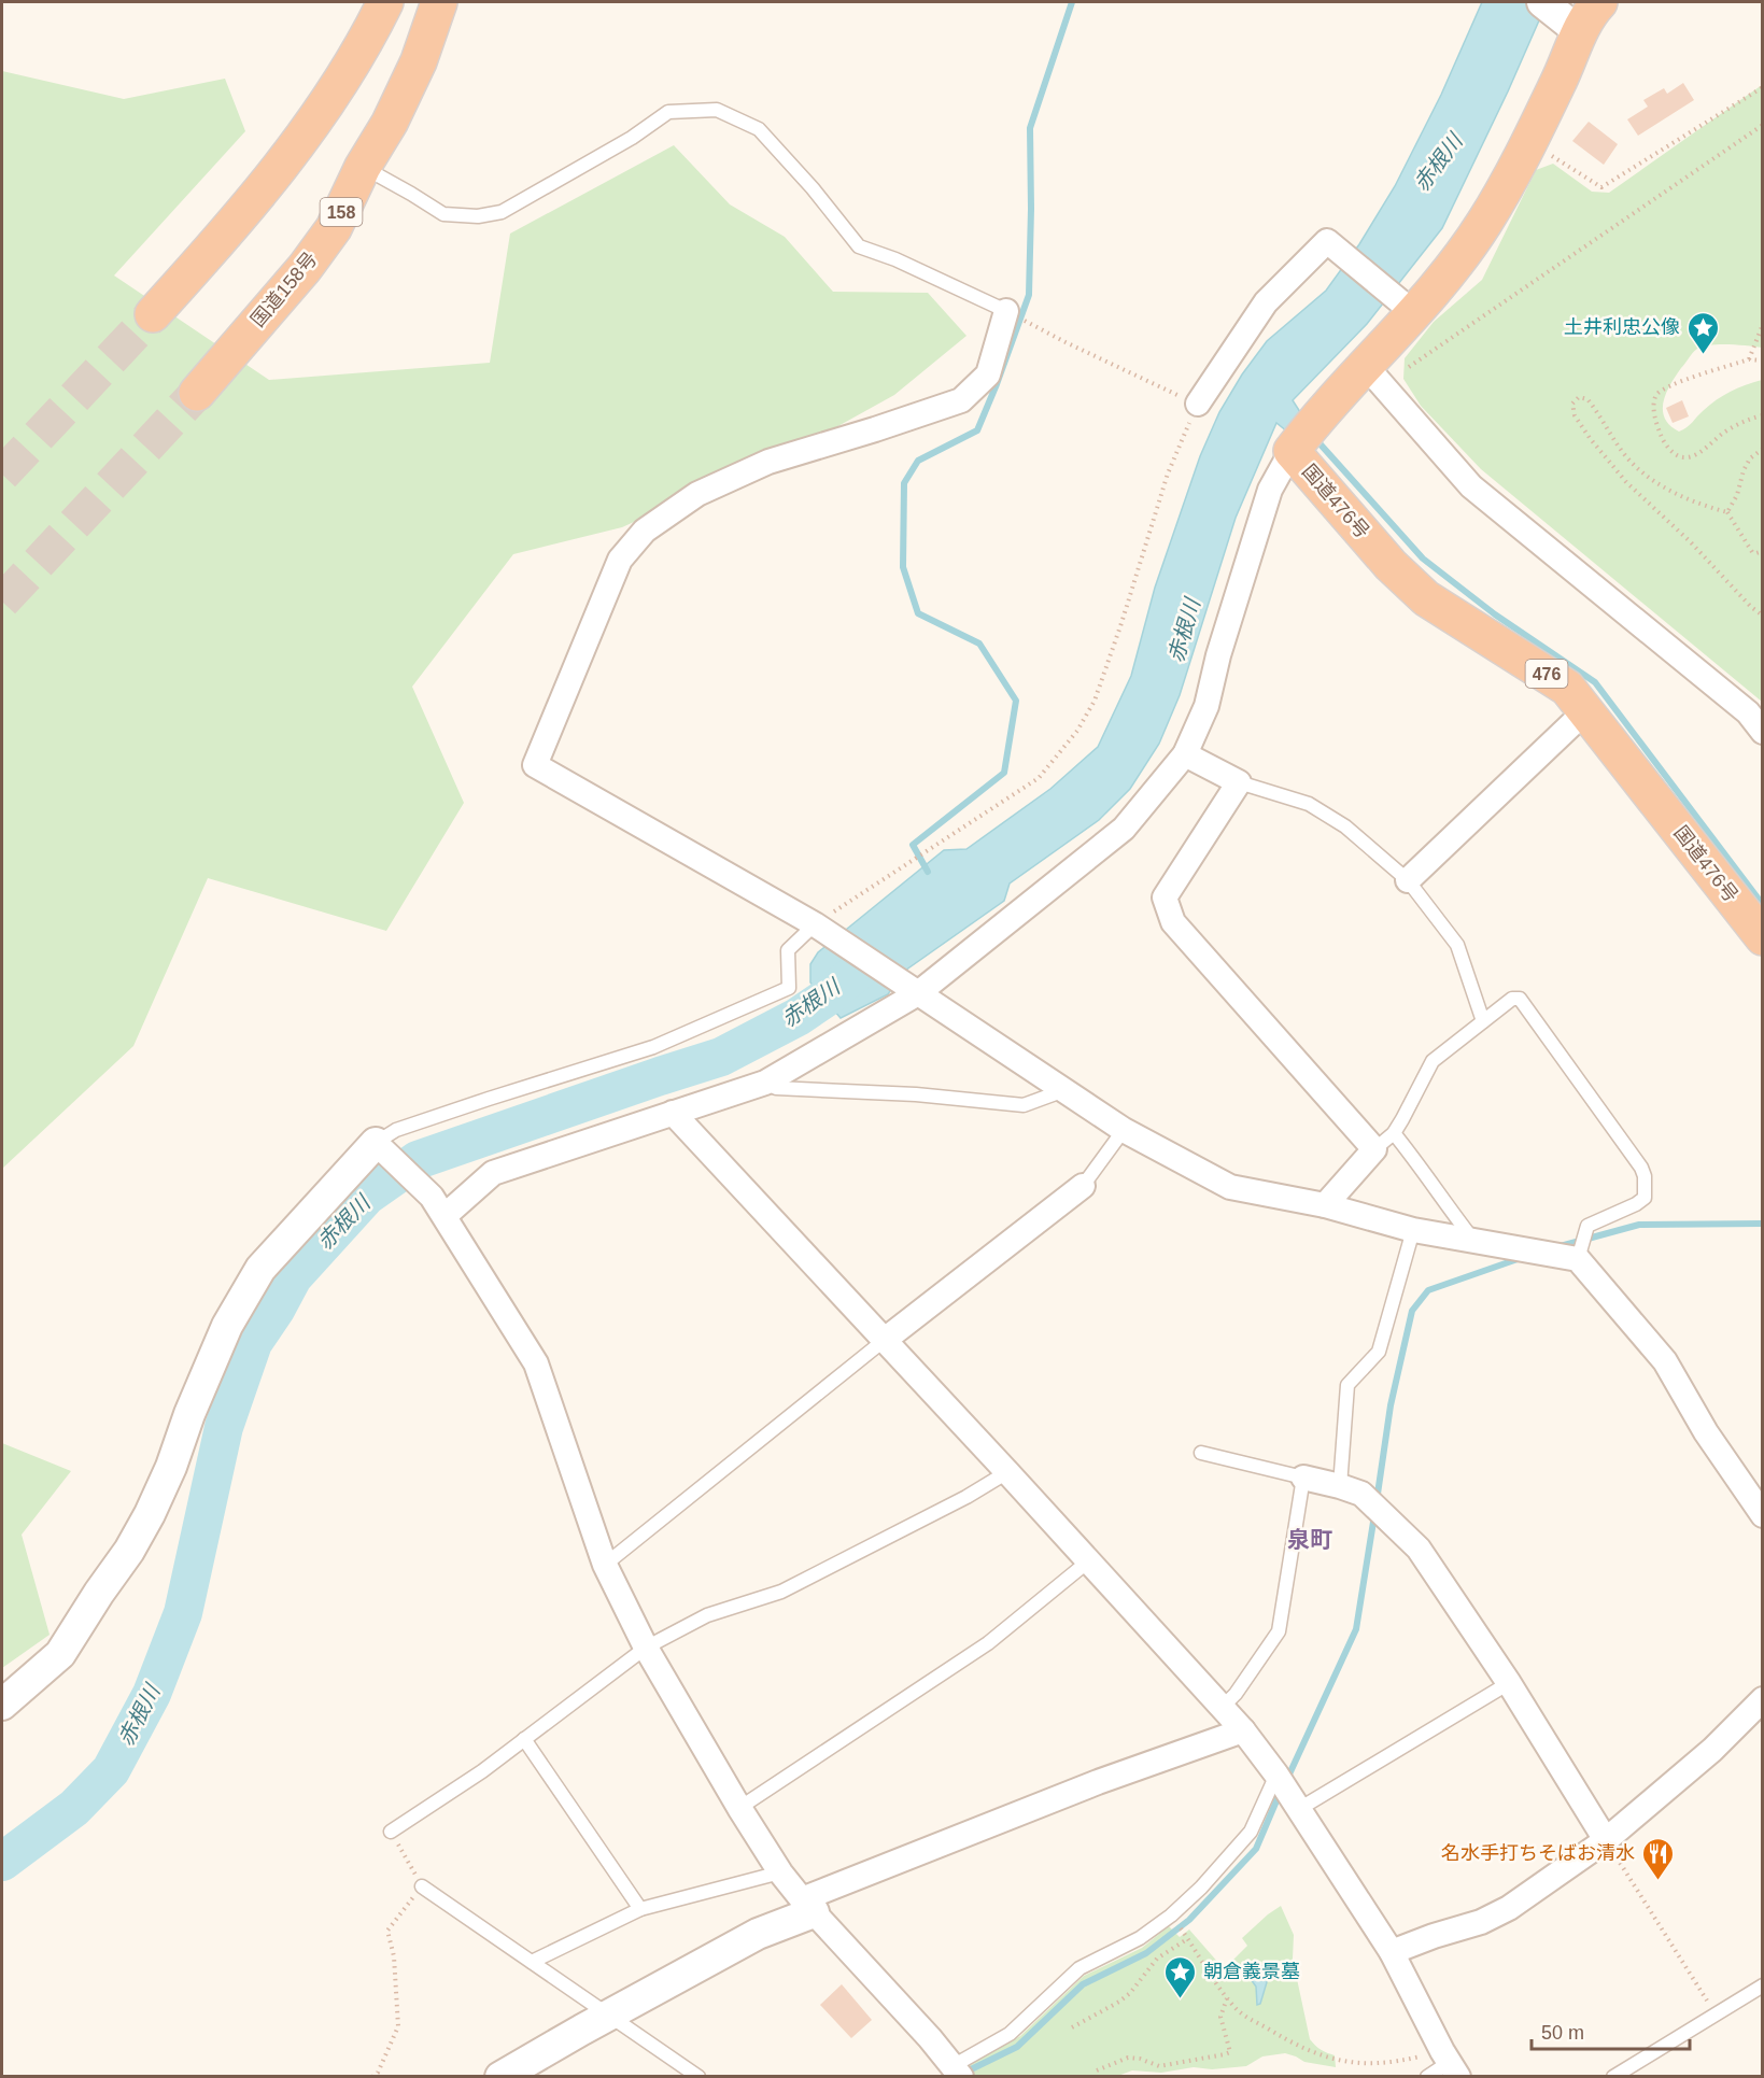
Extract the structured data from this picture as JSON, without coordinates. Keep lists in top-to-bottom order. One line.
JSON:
{"streets":{"highway":["158","国道158号","国道476号","476"]},"districts":["泉町"],"water":["赤根川"],"places":{"place":["土井利忠公像","朝倉義景墓"],"restaurant":["名水手打ちそばお清水"]},"scale_bar":"50 m"}
